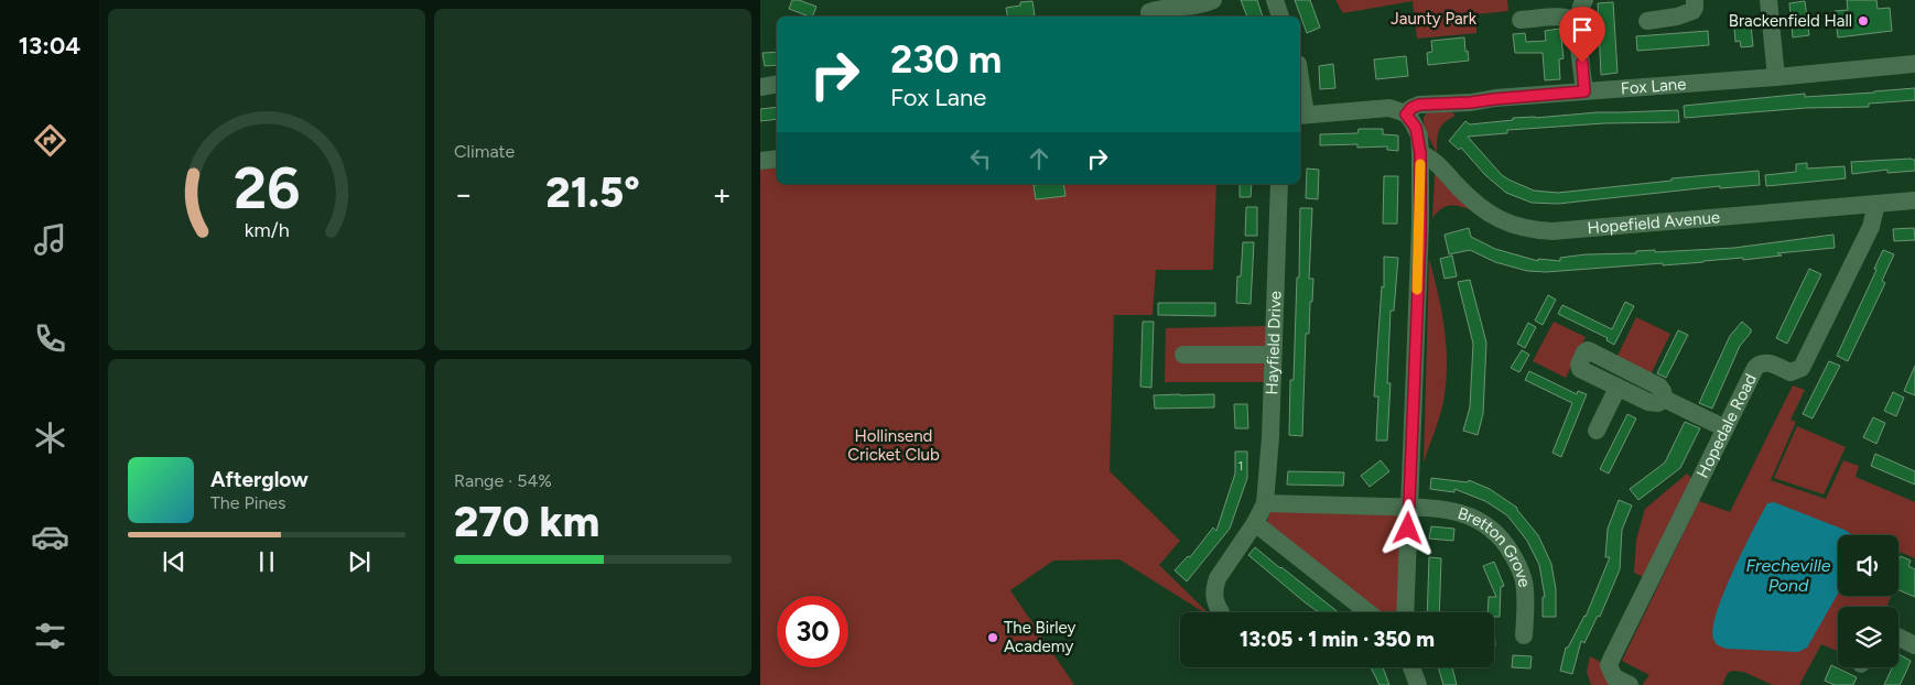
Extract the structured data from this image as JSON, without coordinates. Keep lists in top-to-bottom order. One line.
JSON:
{"streets":{"street":["Fox Lane","Hopefield Avenue","Hayfield Drive","Hopedale Road","Bretton Grove"]},"crossings":[["Hopefield Avenue","Hopedale Road"],["Hayfield Drive","Bretton Grove"]],"water":["Frecheville Pond"],"parks":["Jaunty Park","Hollinsend Cricket Club"],"places":["Brackenfield Hall","The Birley Academy"],"house_numbers":["1"],"page":{"tabs":"13:04","tile":["Climate",["Range · 54%","270 km"]],"turn":["230 m","Fox Lane"],"heat":["−","21.5°","+"],"song":["Afterglow","The Pines"],"limit":"30","trip":"13:05 · 1 min · 350 m","gauge":["26","km/h"]}}
